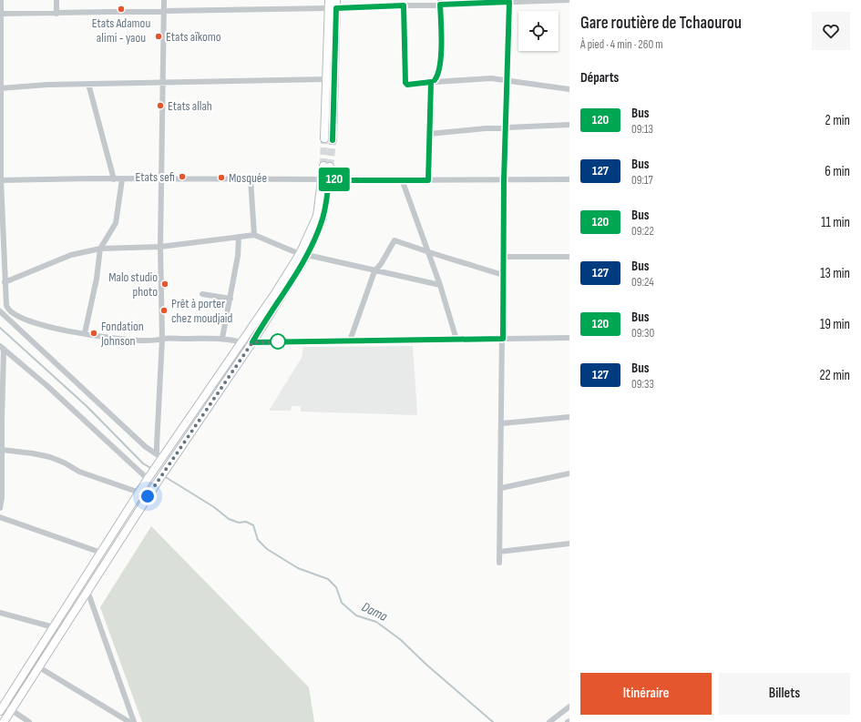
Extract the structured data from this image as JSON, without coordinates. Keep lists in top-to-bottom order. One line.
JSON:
{"water":["Dama"],"places":["Etats Adamou alimi - yaou","Etats aïkomo","Etats allah","Etats sefi","Mosquée","Malo studio photo","Prêt à porter chez moudjaid","Fondation Johnson"],"lines":["bus line 120"],"page":{"on_map":"120","heading":[["Gare routière de Tchaourou","À pied · 4 min · 260 m"],"Départs"],"list":[{"mark":"120","name":"Bus","note":"09:13","value":"2 min"},{"mark":"127","name":"Bus","note":"09:17","value":"6 min"},{"mark":"120","name":"Bus","note":"09:22","value":"11 min"},{"mark":"127","name":"Bus","note":"09:24","value":"13 min"},{"mark":"120","name":"Bus","note":"09:30","value":"19 min"},{"mark":"127","name":"Bus","note":"09:33","value":"22 min"}],"buttons":["Itinéraire","Billets"]}}
